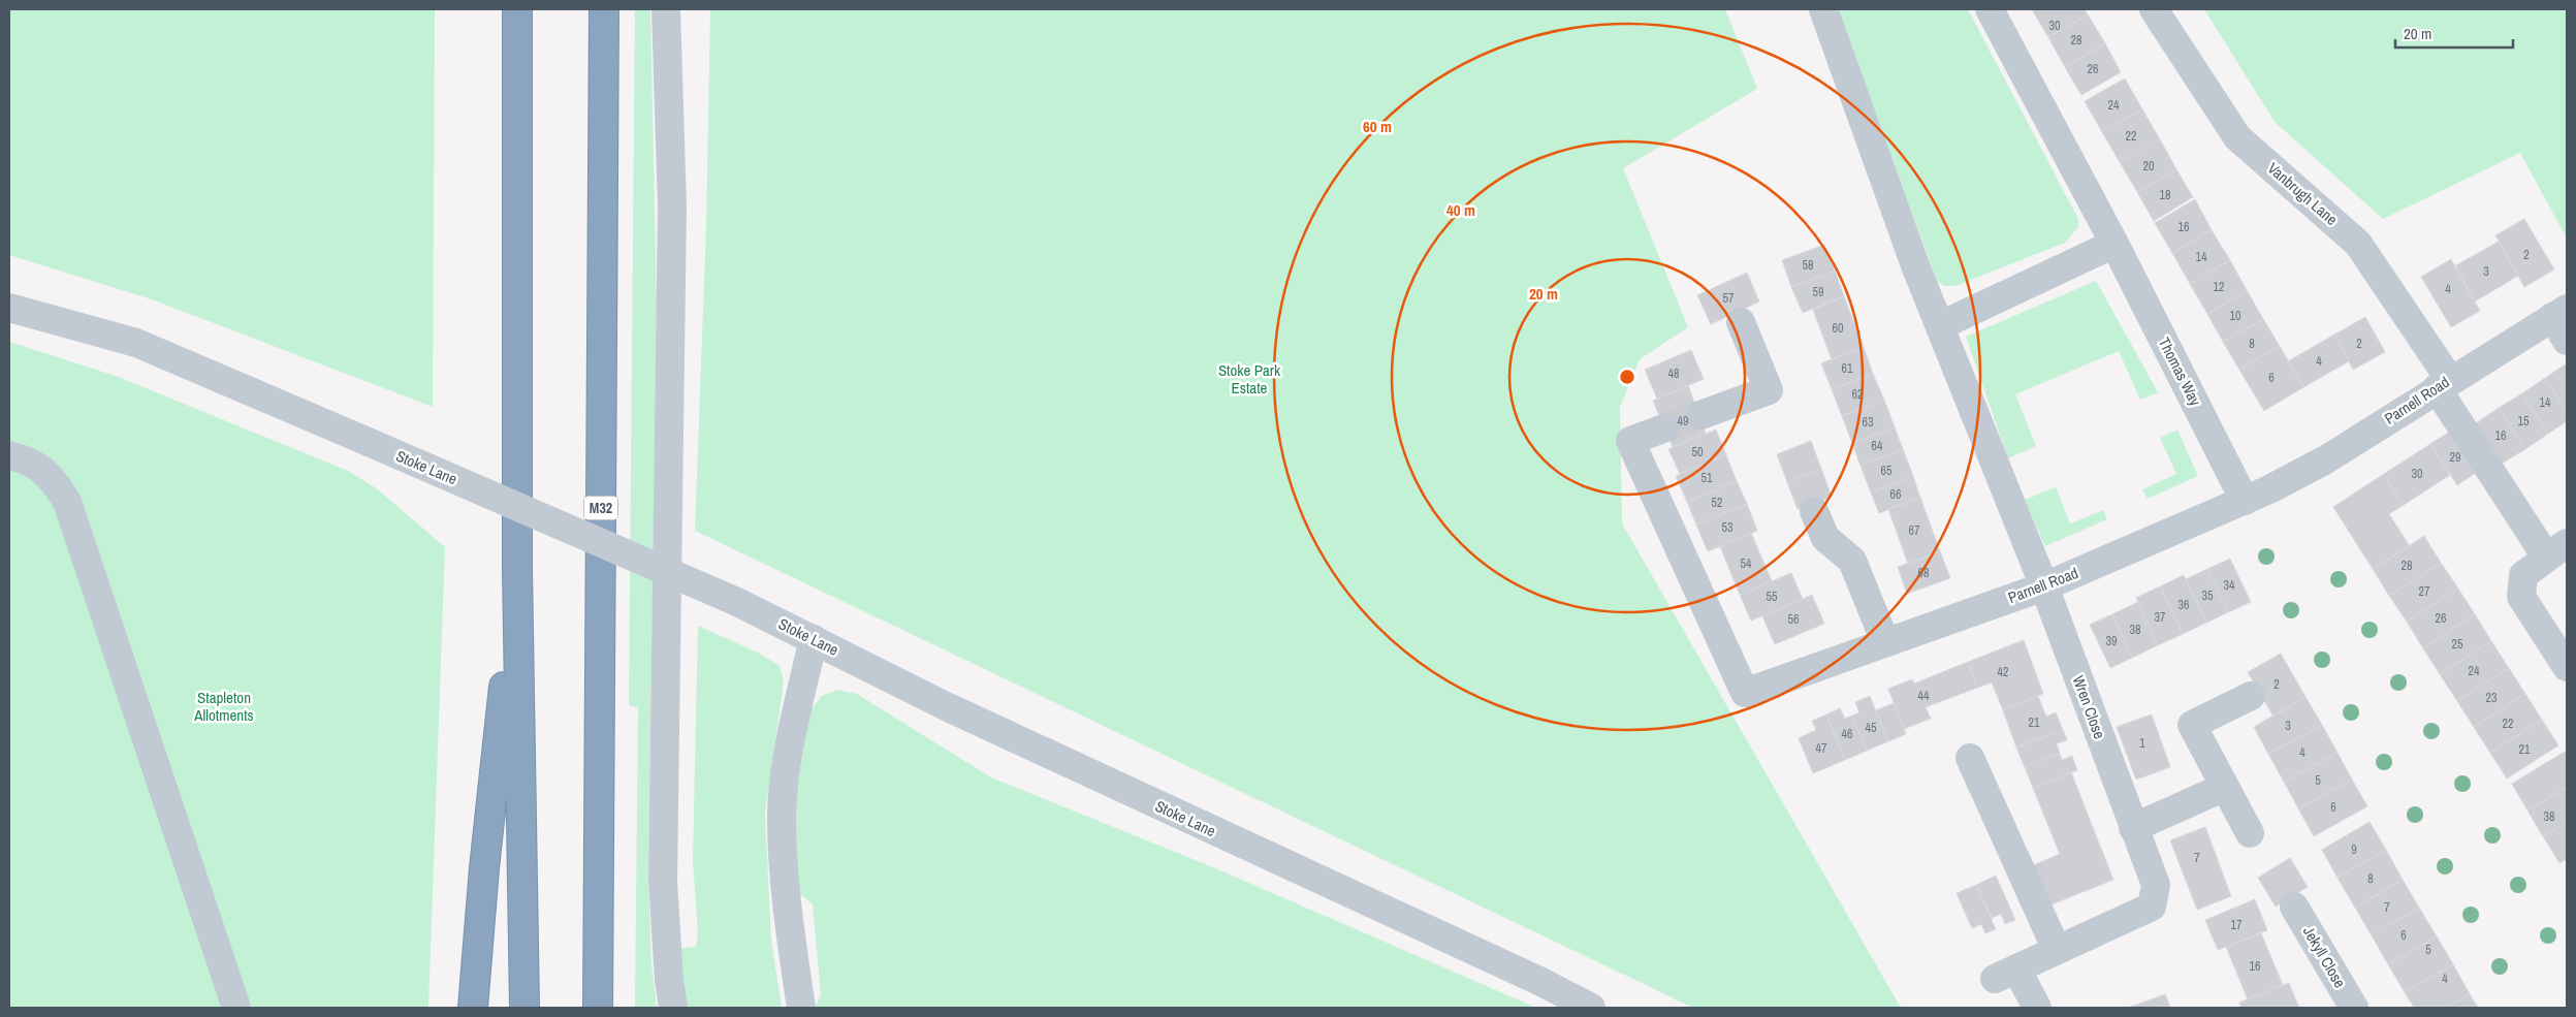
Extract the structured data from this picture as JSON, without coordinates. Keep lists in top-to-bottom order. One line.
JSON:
{"streets":{"highway":["M32"],"street":["Vanbrugh Lane","Thomas Way","Parnell Road","Stoke Lane","Wren Close","Jekyll Close"]},"crossings":[["Vanbrugh Lane","Parnell Road"],["Thomas Way","Parnell Road"],["Parnell Road","Wren Close"]],"parks":["Stoke Park Estate","Stapleton Allotments"],"house_numbers":["30","28","26","24","22","20","18","16","2","14","58","3","12","4","59","57","10","60","8","2","4","61","48","6","62","14","49","15","63","16","64","50","29","65","30","51","66","52","53","67","54","28","68","34","27","35","55","36","37","26","56","38","39","25","24","42","2","44","23","21","22","3","45","46","1","47","21","4","5","6","38","9","7","8","7","17","6","5","16","4"],"scale_bar":"20 m","rings":["60 m","40 m","20 m"]}
